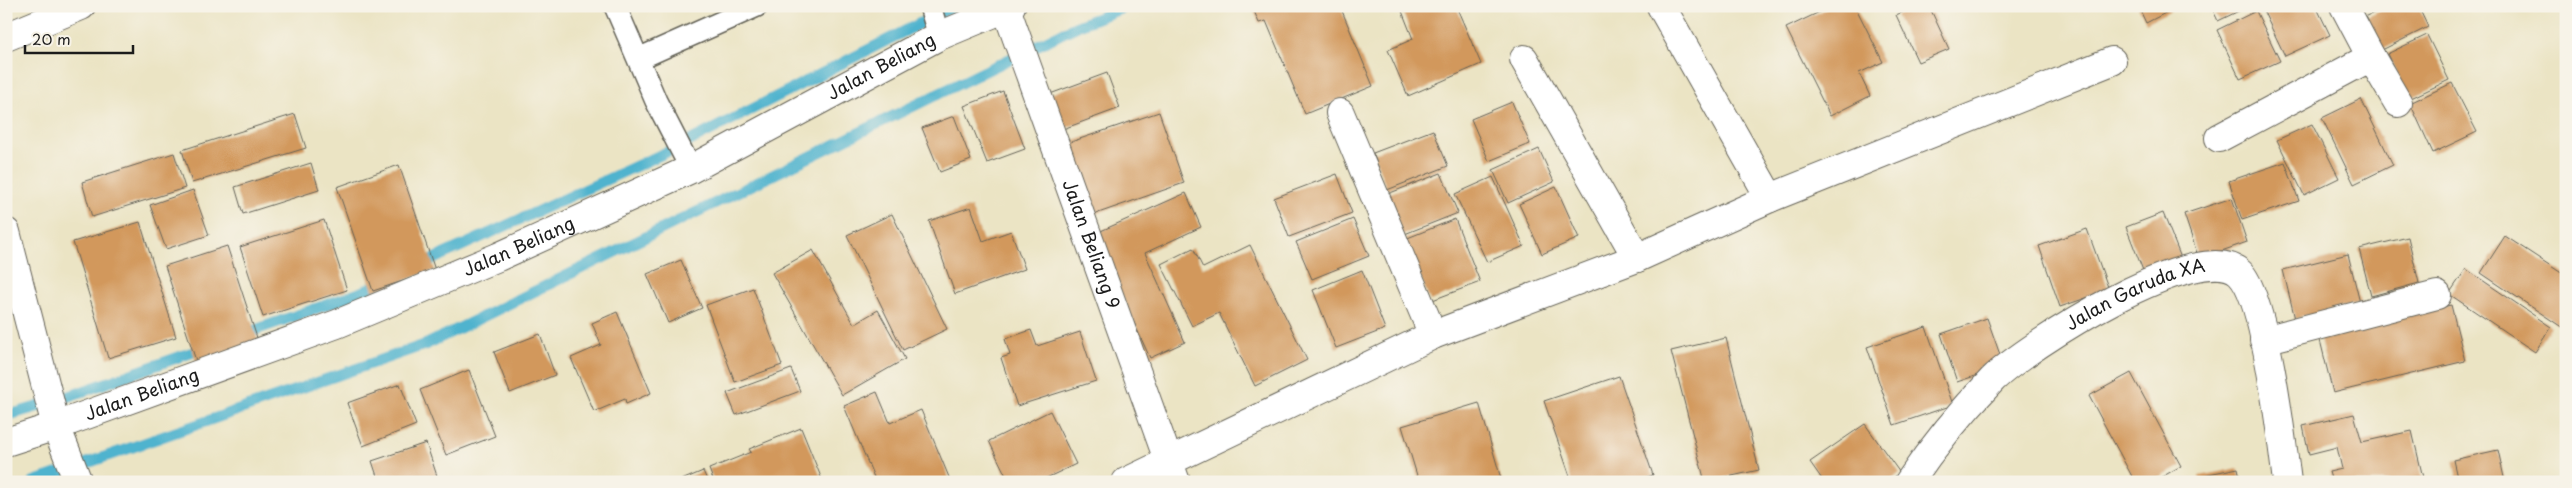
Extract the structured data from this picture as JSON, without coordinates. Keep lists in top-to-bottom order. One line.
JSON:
{"streets":{"street":["Jalan Beliang","Jalan Beliang 9","Jalan Garuda XA"]},"crossings":[["Jalan Beliang","Jalan Beliang 9"]],"scale_bar":"20 m"}
